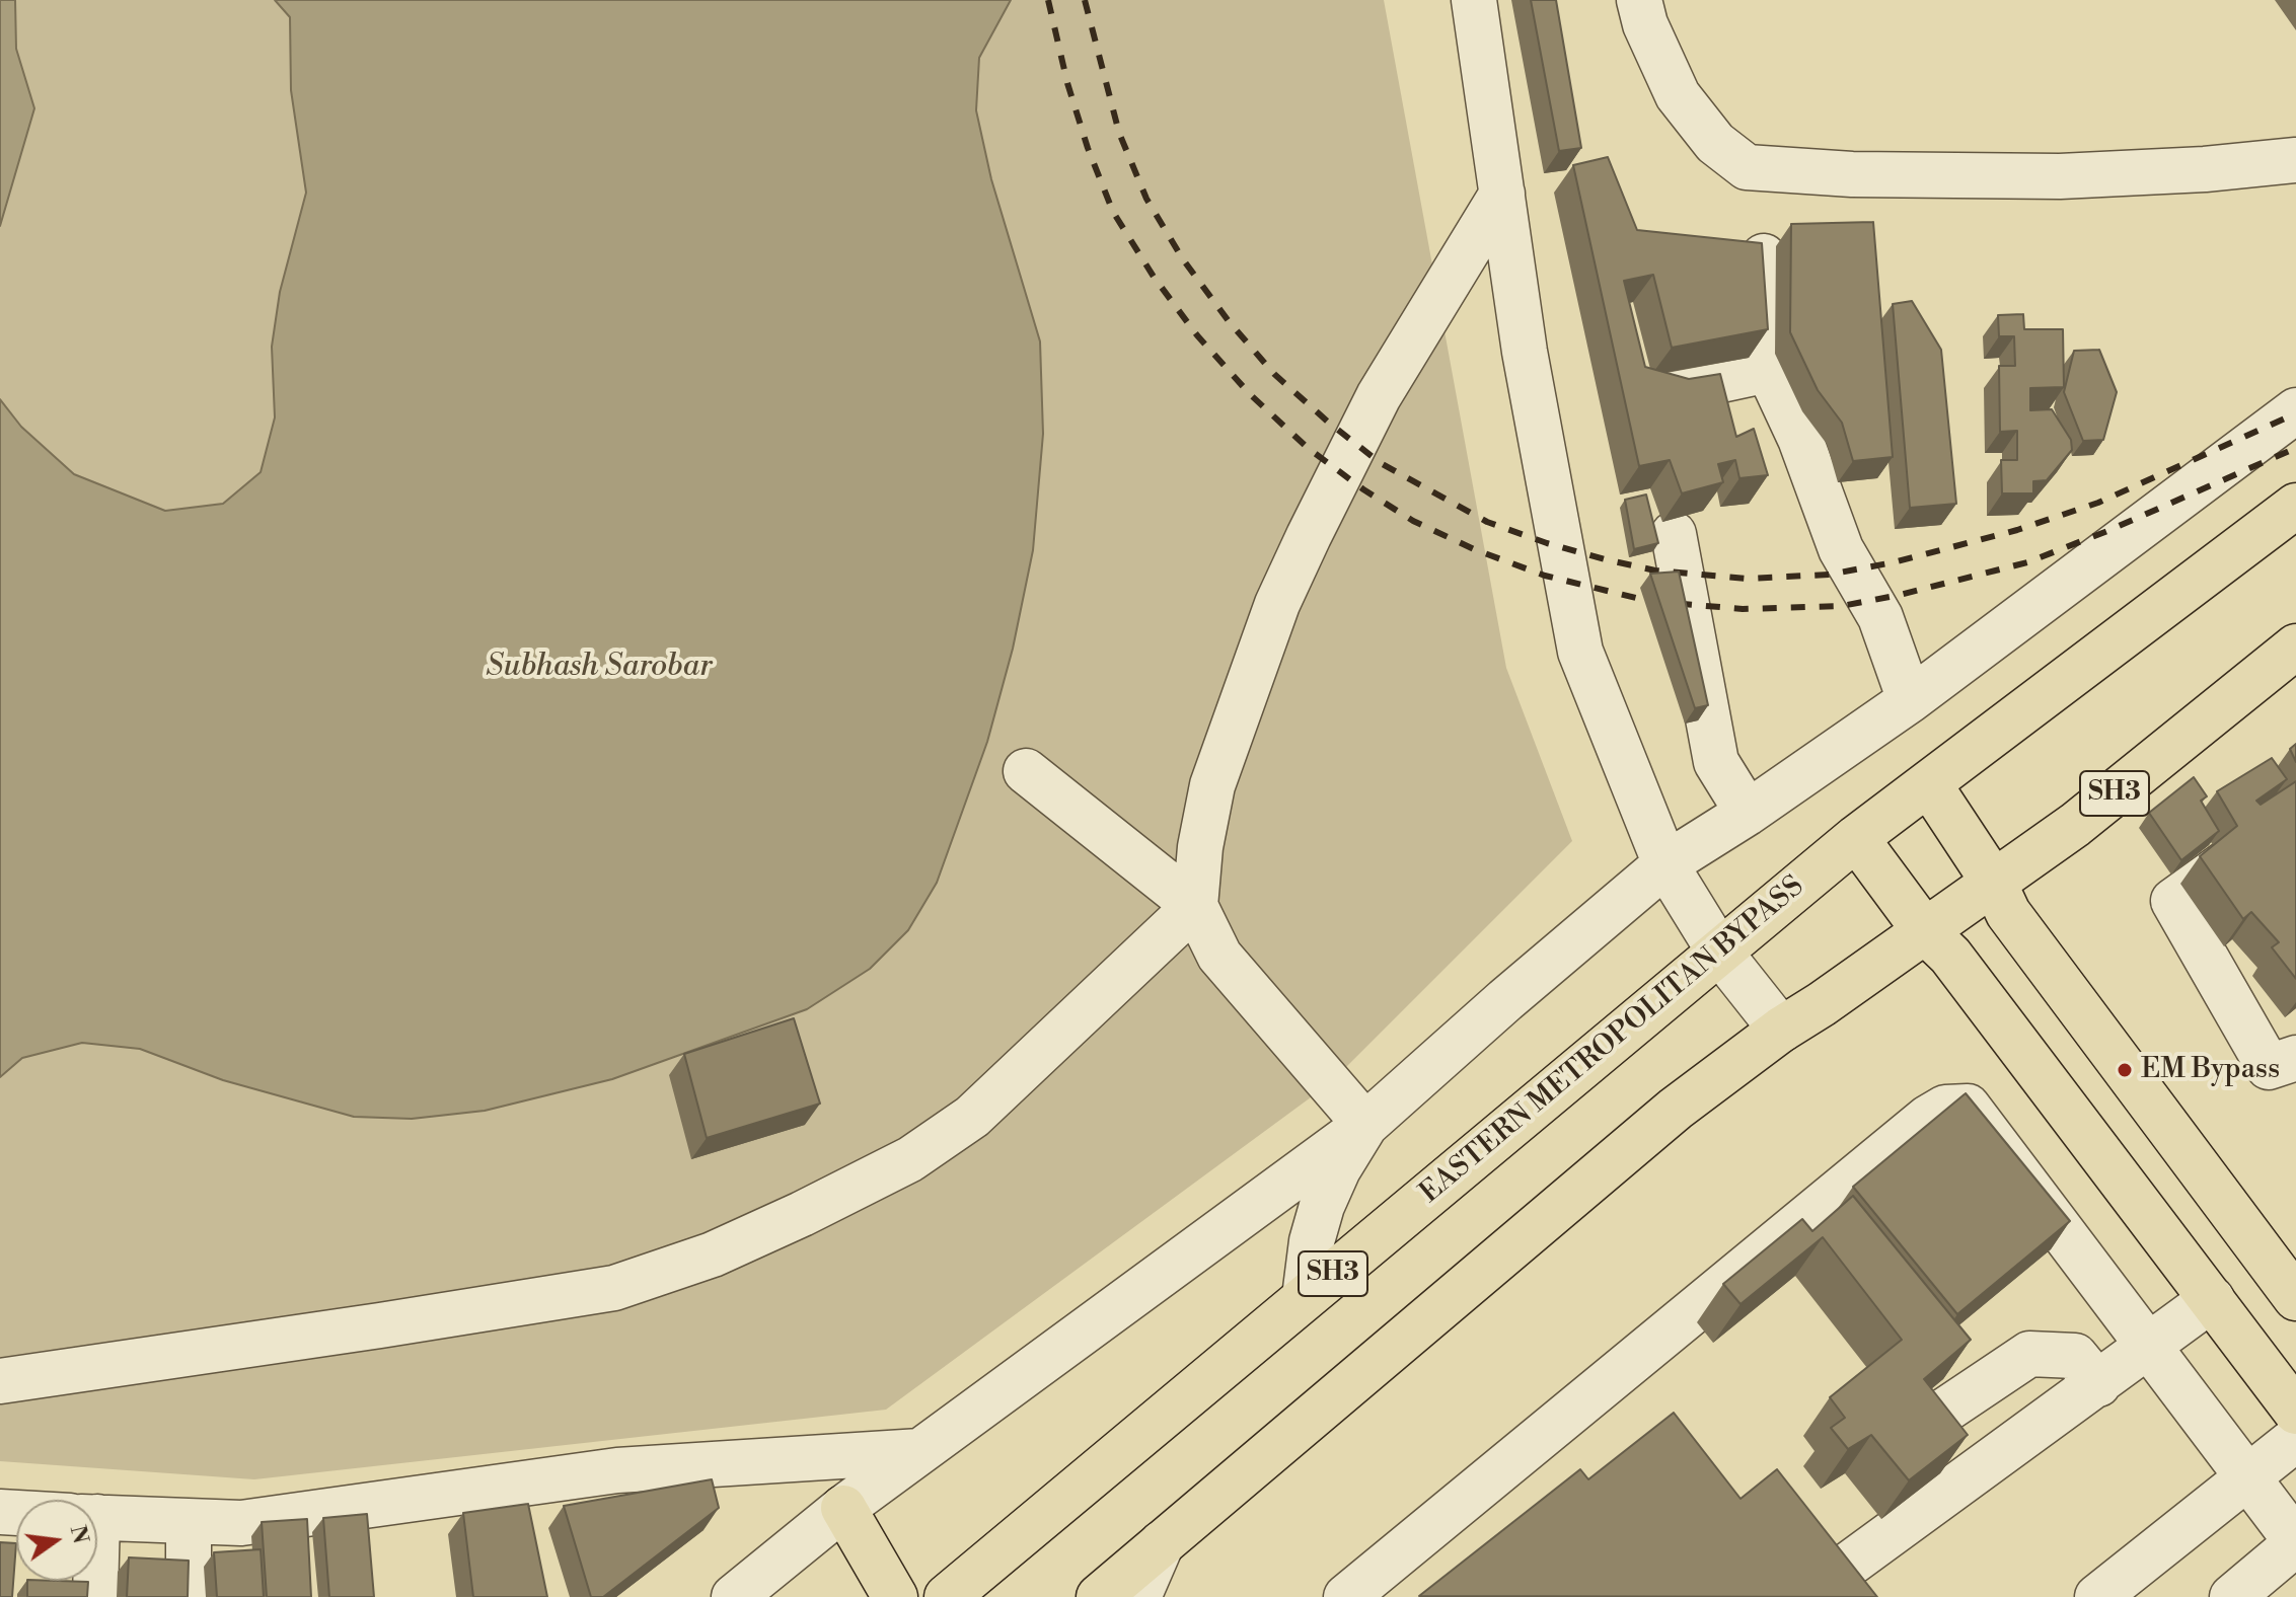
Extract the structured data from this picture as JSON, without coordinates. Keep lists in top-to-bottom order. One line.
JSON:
{"streets":{"main road":["SH3","EASTERN METROPOLITAN BYPASS"]},"water":["Subhash Sarobar"],"places":["EM Bypass"],"north":"right"}
